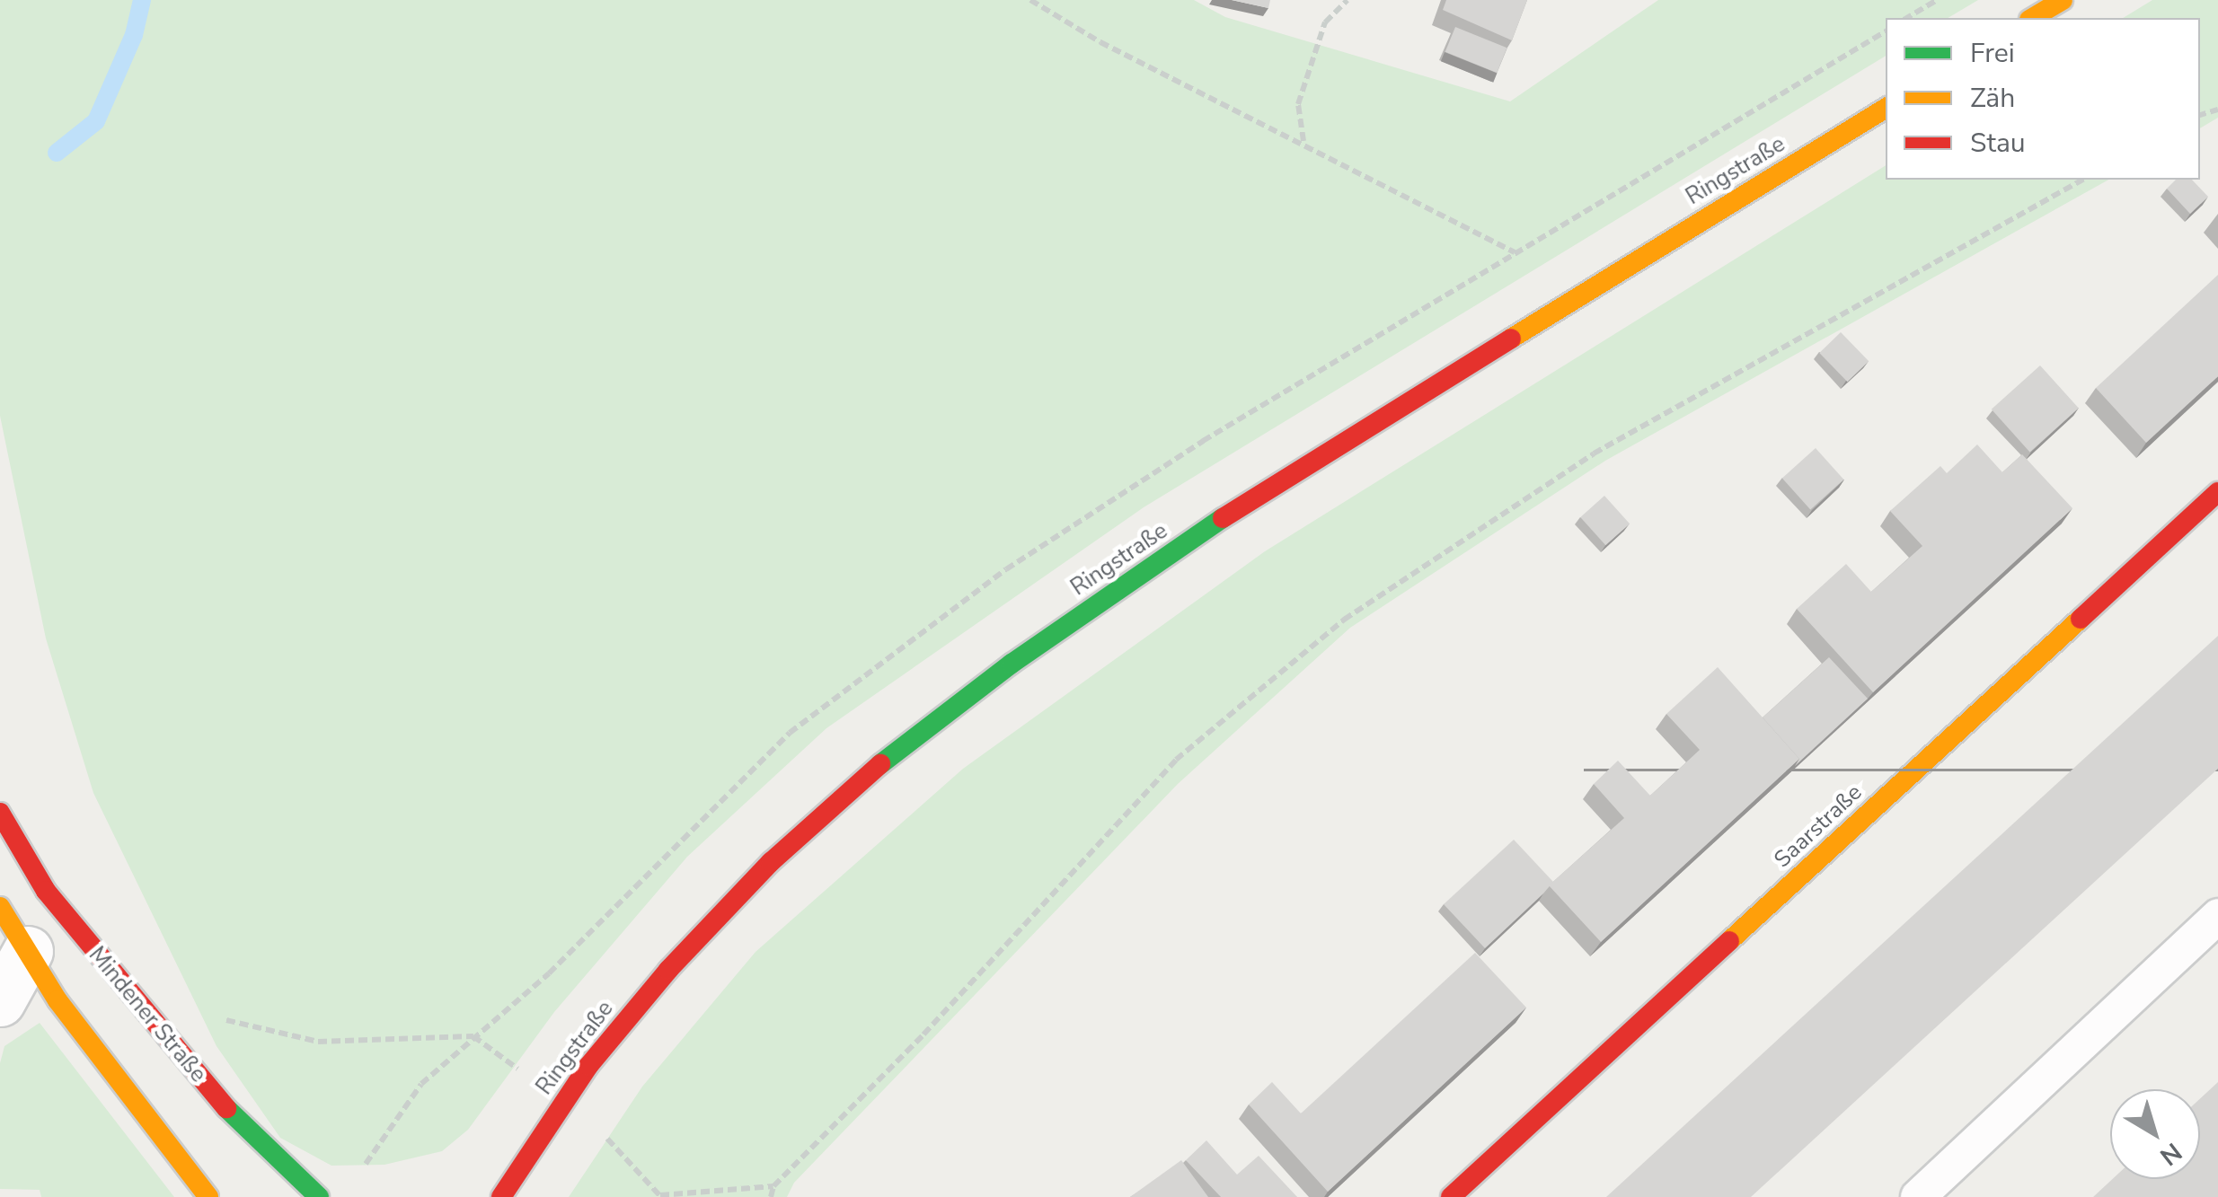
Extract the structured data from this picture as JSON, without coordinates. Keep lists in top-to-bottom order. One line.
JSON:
{"streets":{"street":["Ringstraße","Saarstraße","Mindener Straße"]},"legend":["Frei","Zäh","Stau"],"north":"bottom right"}
